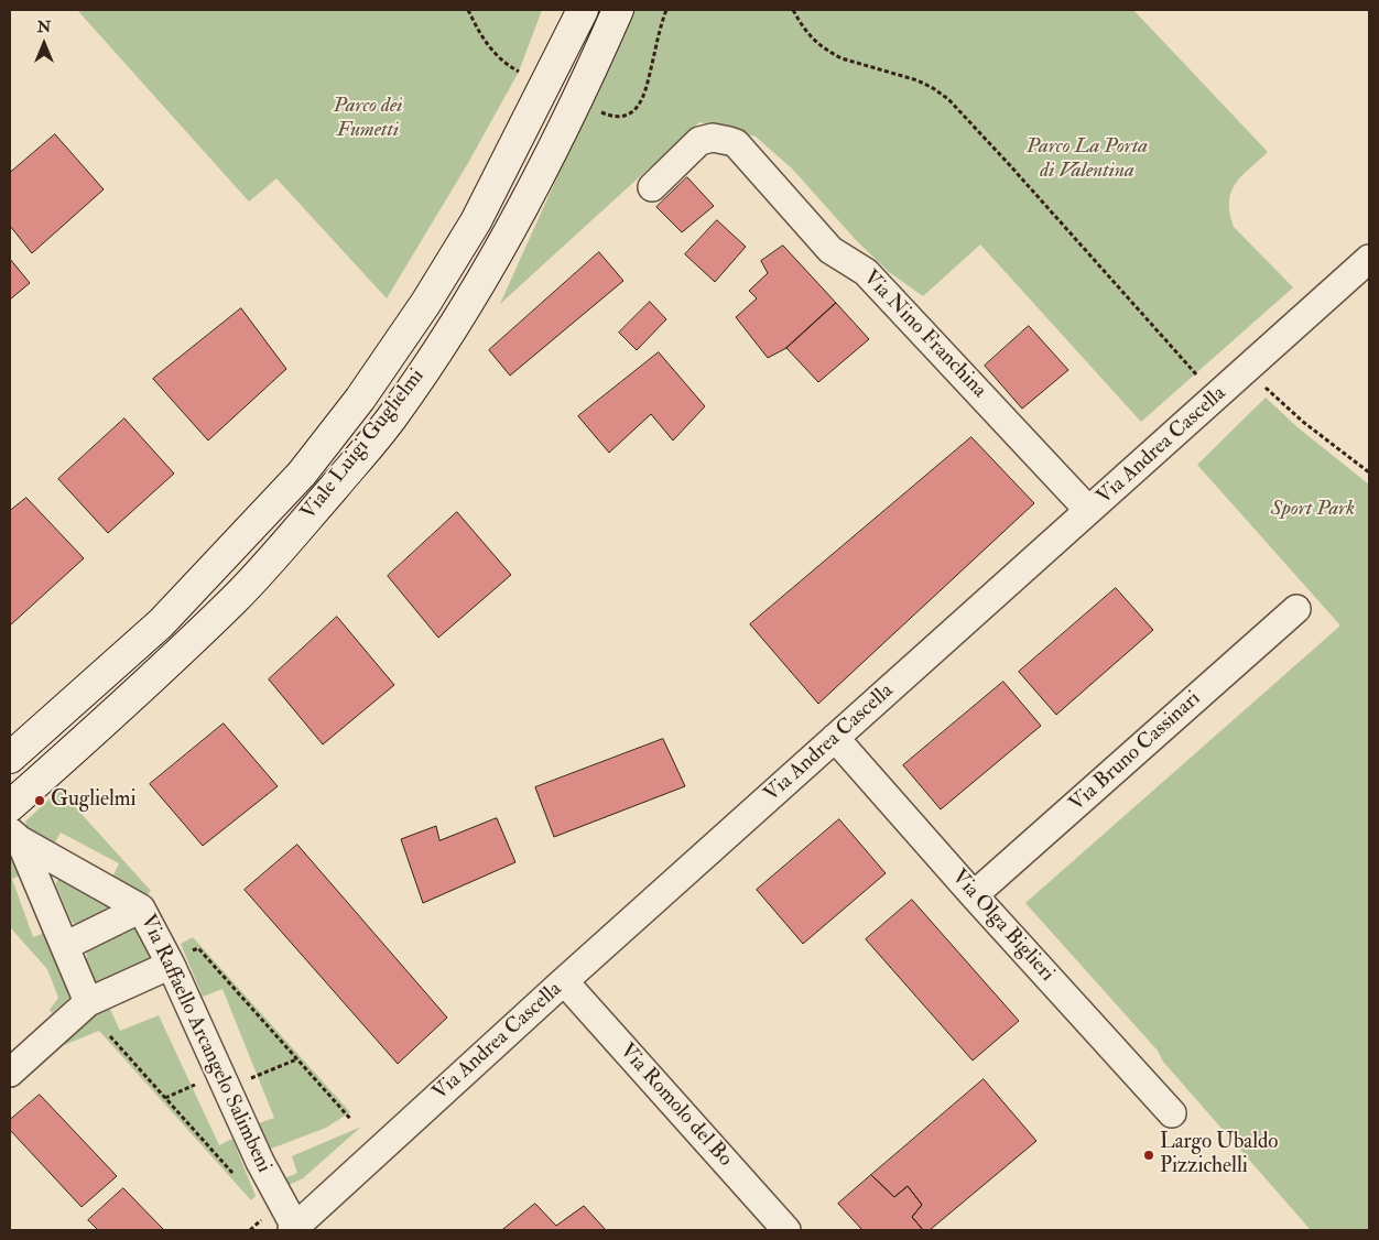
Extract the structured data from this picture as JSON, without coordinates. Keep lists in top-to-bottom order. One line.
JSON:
{"streets":{"street":["Via Nino Franchina","Viale Luigi Guglielmi","Via Andrea Cascella","Via Bruno Cassinari","Via Olga Biglieri","Via Raffaello Arcangelo Salimbeni","Via Romolo del Bo"]},"crossings":[["Via Nino Franchina","Via Andrea Cascella"],["Via Andrea Cascella","Via Olga Biglieri"],["Via Andrea Cascella","Via Raffaello Arcangelo Salimbeni"],["Via Andrea Cascella","Via Romolo del Bo"],["Via Bruno Cassinari","Via Olga Biglieri"]],"parks":["Parco dei Fumetti","Parco La Porta di Valentina","Sport Park"],"places":["Guglielmi","Largo Ubaldo Pizzichelli"],"north":"top"}
